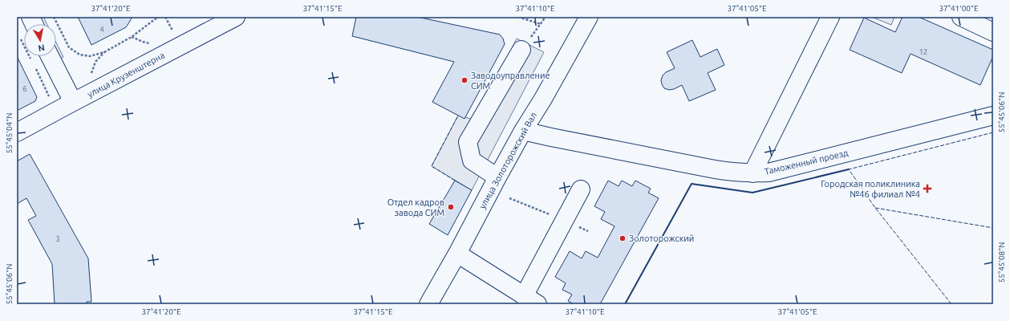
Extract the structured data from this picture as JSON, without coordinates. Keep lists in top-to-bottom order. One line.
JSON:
{"streets":{"street":["улица Крузенштерна","улица Золоторожский Вал","Таможенный проезд"]},"crossings":[["улица Золоторожский Вал","Таможенный проезд"]],"places":{"other":["Заводоуправление СИМ","Отдел кадров завода СИМ","Золоторожский"],"health":["Городская поликлиника №46 филиал №4"]},"house_numbers":["4","12","6","3"],"north":"bottom","coordinates":["37°41'20\"E","37°41'15\"E","37°41'10\"E","37°41'05\"E","37°41'00\"E","55°45'06\"N","55°45'04\"N","55°45'08\"N"]}
